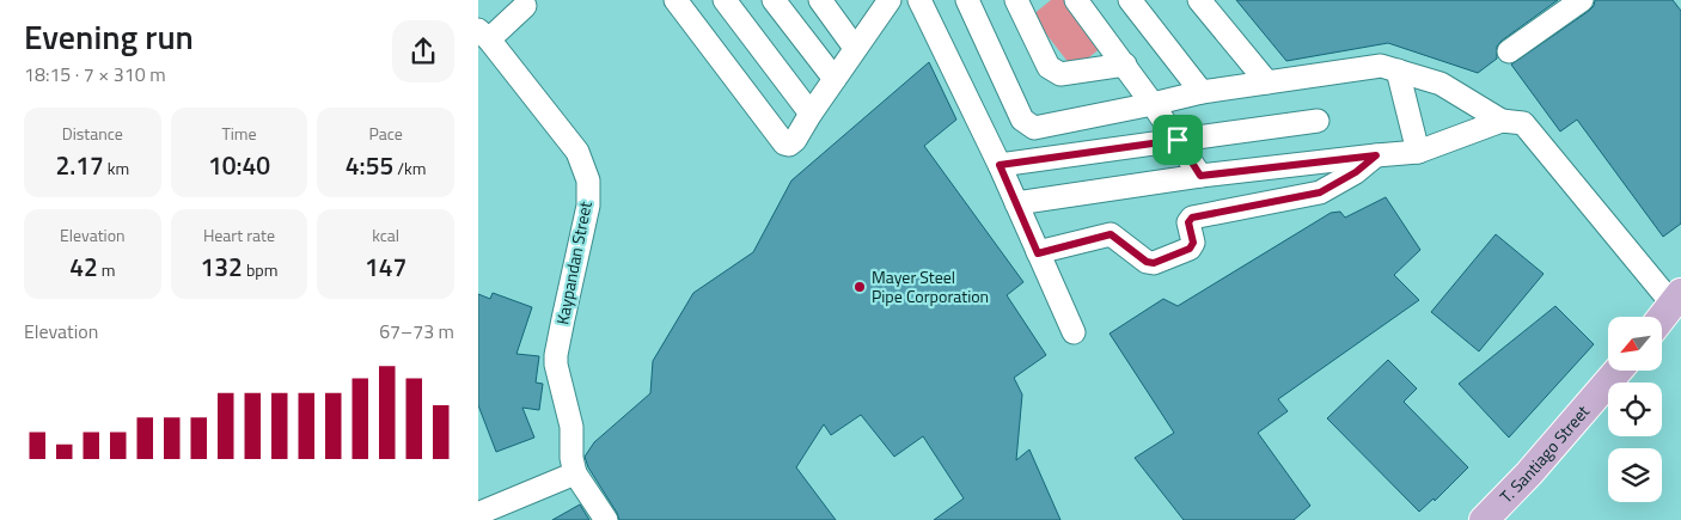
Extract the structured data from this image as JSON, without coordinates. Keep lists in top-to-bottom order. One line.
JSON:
{"streets":{"main road":["T. Santiago Street"],"street":["Kaypandan Street"]},"places":["Mayer Steel Pipe Corporation"],"north":"bottom left","page":{"heading":["Evening run","18:15 · 7 × 310 m"],"stats":[["Distance","2.17 km"],["Time","10:40"],["Pace","4:55 /km"],["Elevation","42 m"],["Heart rate","132 bpm"],["kcal","147"]],"chart":["Elevation","67–73 m"]}}
